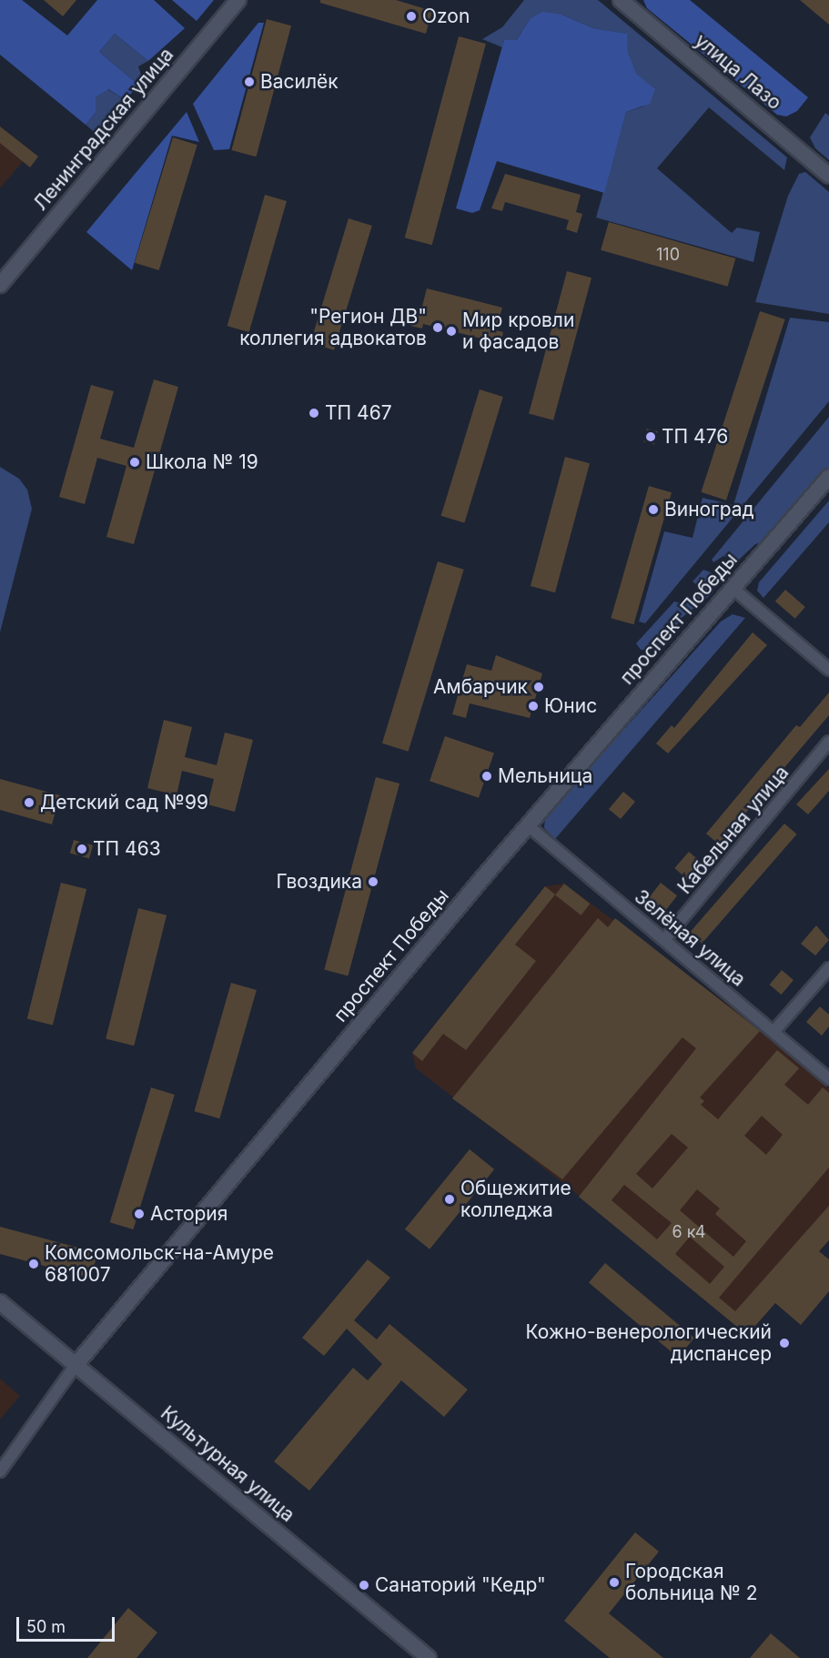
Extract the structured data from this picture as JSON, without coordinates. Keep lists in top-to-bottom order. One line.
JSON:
{"streets":{"street":["улица Лазо","Ленинградская улица","проспект Победы","Кабельная улица","Зелёная улица","Культурная улица"]},"crossings":[["проспект Победы","Зелёная улица"],["проспект Победы","Культурная улица"],["Кабельная улица","Зелёная улица"]],"places":["Ozon","Василёк","\"Регион ДВ\" коллегия адвокатов","Мир кровли и фасадов","ТП 467","ТП 476","Школа № 19","Виноград","Амбарчик","Юнис","Мельница","Детский сад №99","ТП 463","Гвоздика","Общежитие колледжа","Астория","Комсомольск-на-Амуре 681007","Кожно-венерологический диспансер","Городская больница № 2","Санаторий \"Кедр\""],"house_numbers":["110","6 к4"],"scale_bar":"50 m"}
